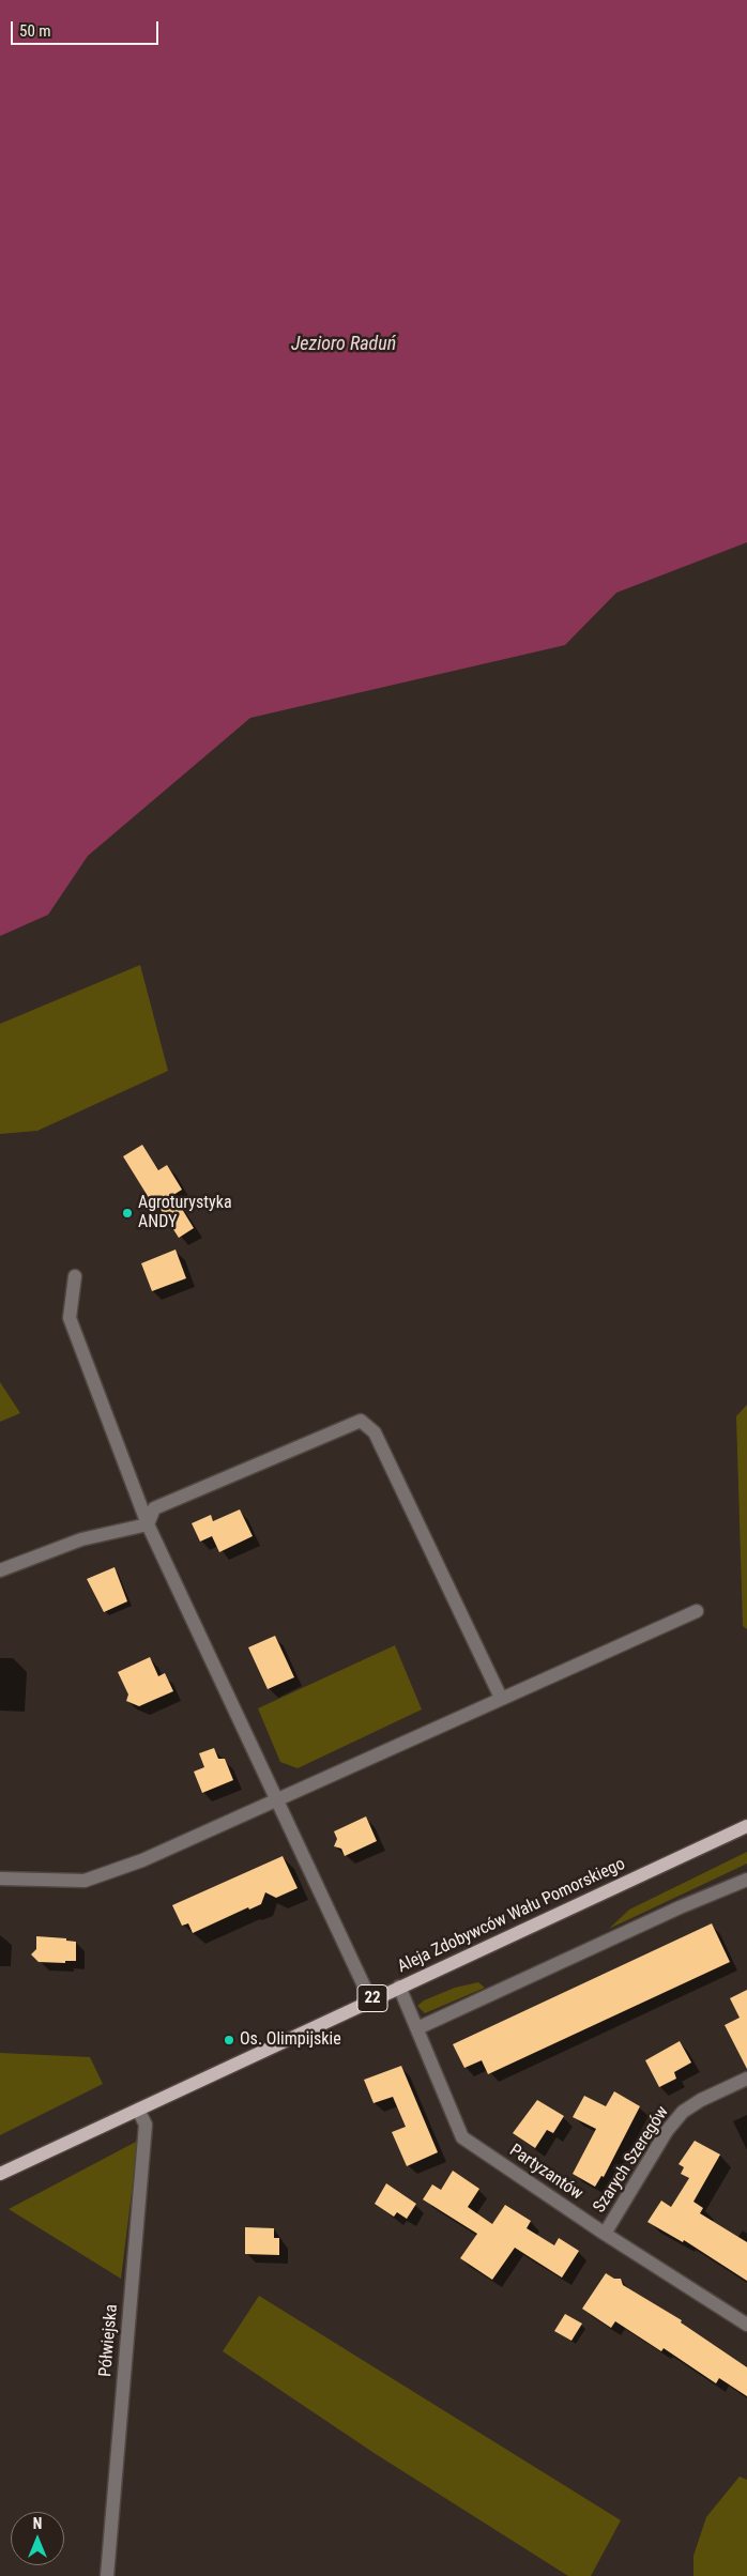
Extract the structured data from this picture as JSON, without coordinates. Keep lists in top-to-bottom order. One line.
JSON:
{"streets":{"main road":["Aleja Zdobywców Wału Pomorskiego","22"],"street":["Szarych Szeregów","Partyzantów","Półwiejska"]},"crossings":[["Aleja Zdobywców Wału Pomorskiego","Partyzantów"],["Aleja Zdobywców Wału Pomorskiego","Półwiejska"],["Szarych Szeregów","Partyzantów"]],"water":["Jezioro Raduń"],"places":["Agroturystyka ANDY","Os. Olimpijskie"],"scale_bar":"50 m","north":"top"}
